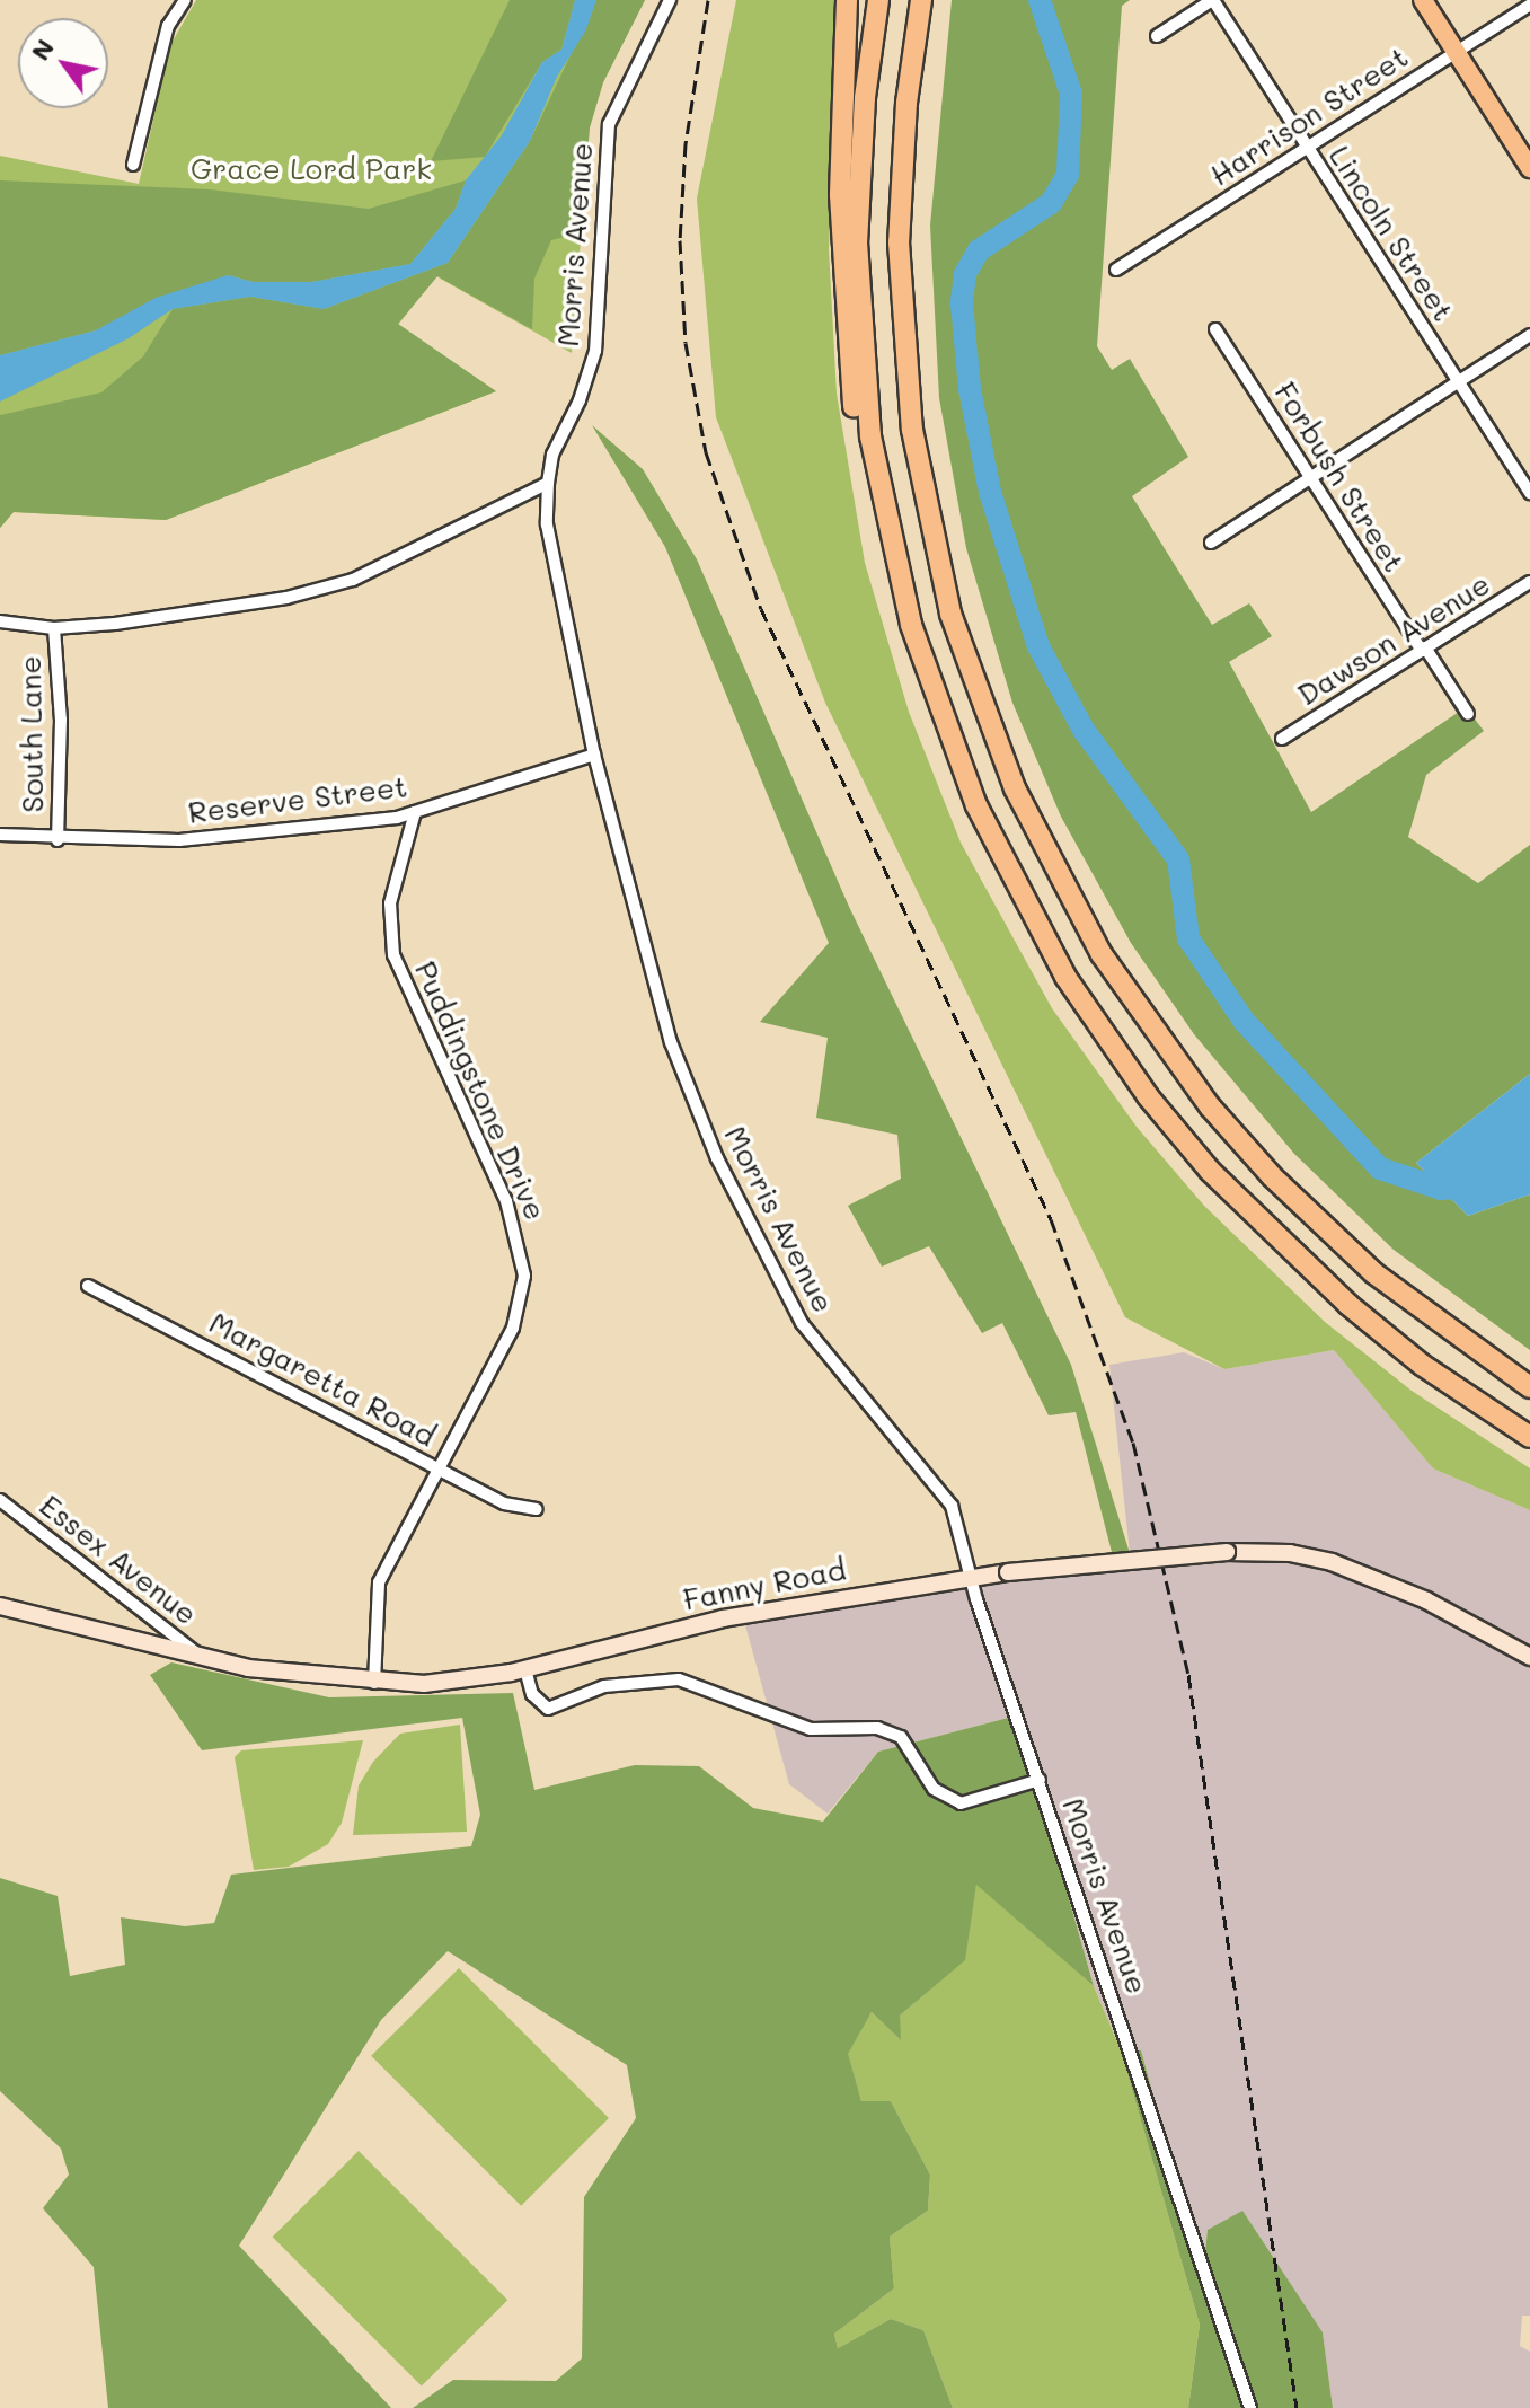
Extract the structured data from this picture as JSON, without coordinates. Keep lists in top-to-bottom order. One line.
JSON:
{"streets":{"main road":["Fanny Road"],"street":["Harrison Street","Lincoln Street","Morris Avenue","Forbush Street","Dawson Avenue","South Lane","Reserve Street","Puddingstone Drive","Margaretta Road","Essex Avenue"]},"crossings":[["Harrison Street","Lincoln Street"],["Morris Avenue","Reserve Street"],["Morris Avenue","Fanny Road"],["Forbush Street","Dawson Avenue"],["South Lane","Reserve Street"],["Reserve Street","Puddingstone Drive"],["Puddingstone Drive","Margaretta Road"],["Puddingstone Drive","Fanny Road"],["Essex Avenue","Fanny Road"]],"parks":["Grace Lord Park"],"north":"top left"}
